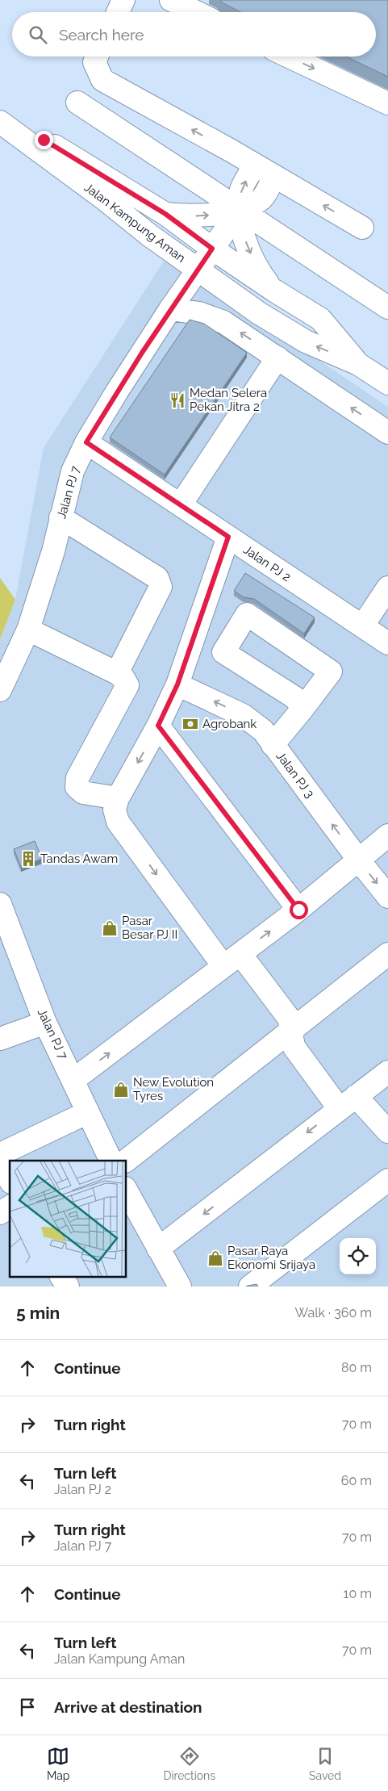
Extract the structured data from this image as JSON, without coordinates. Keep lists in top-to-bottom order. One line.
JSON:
{"streets":{"street":["Jalan Kampung Aman","Jalan PJ 7","Jalan PJ 2","Jalan PJ 3"]},"crossings":[["Jalan Kampung Aman","Jalan PJ 7"],["Jalan PJ 7","Jalan PJ 2"]],"places":{"restaurant":["Medan Selera Pekan Jitra 2"],"bank":["Agrobank"],"building":["Tandas Awam"],"shop":["Pasar Besar PJ II","New Evolution Tyres","Pasar Raya Ekonomi Srijaya"]},"page":{"search":"Search here","heading":["5 min","Walk · 360 m"],"list":[["Continue","80 m"],["Turn right","70 m"],["Turn left","Jalan PJ 2","60 m"],["Turn right","Jalan PJ 7","70 m"],["Continue","10 m"],["Turn left","Jalan Kampung Aman","70 m"],"Arrive at destination"],"nav":["Map","Directions","Saved"]}}
